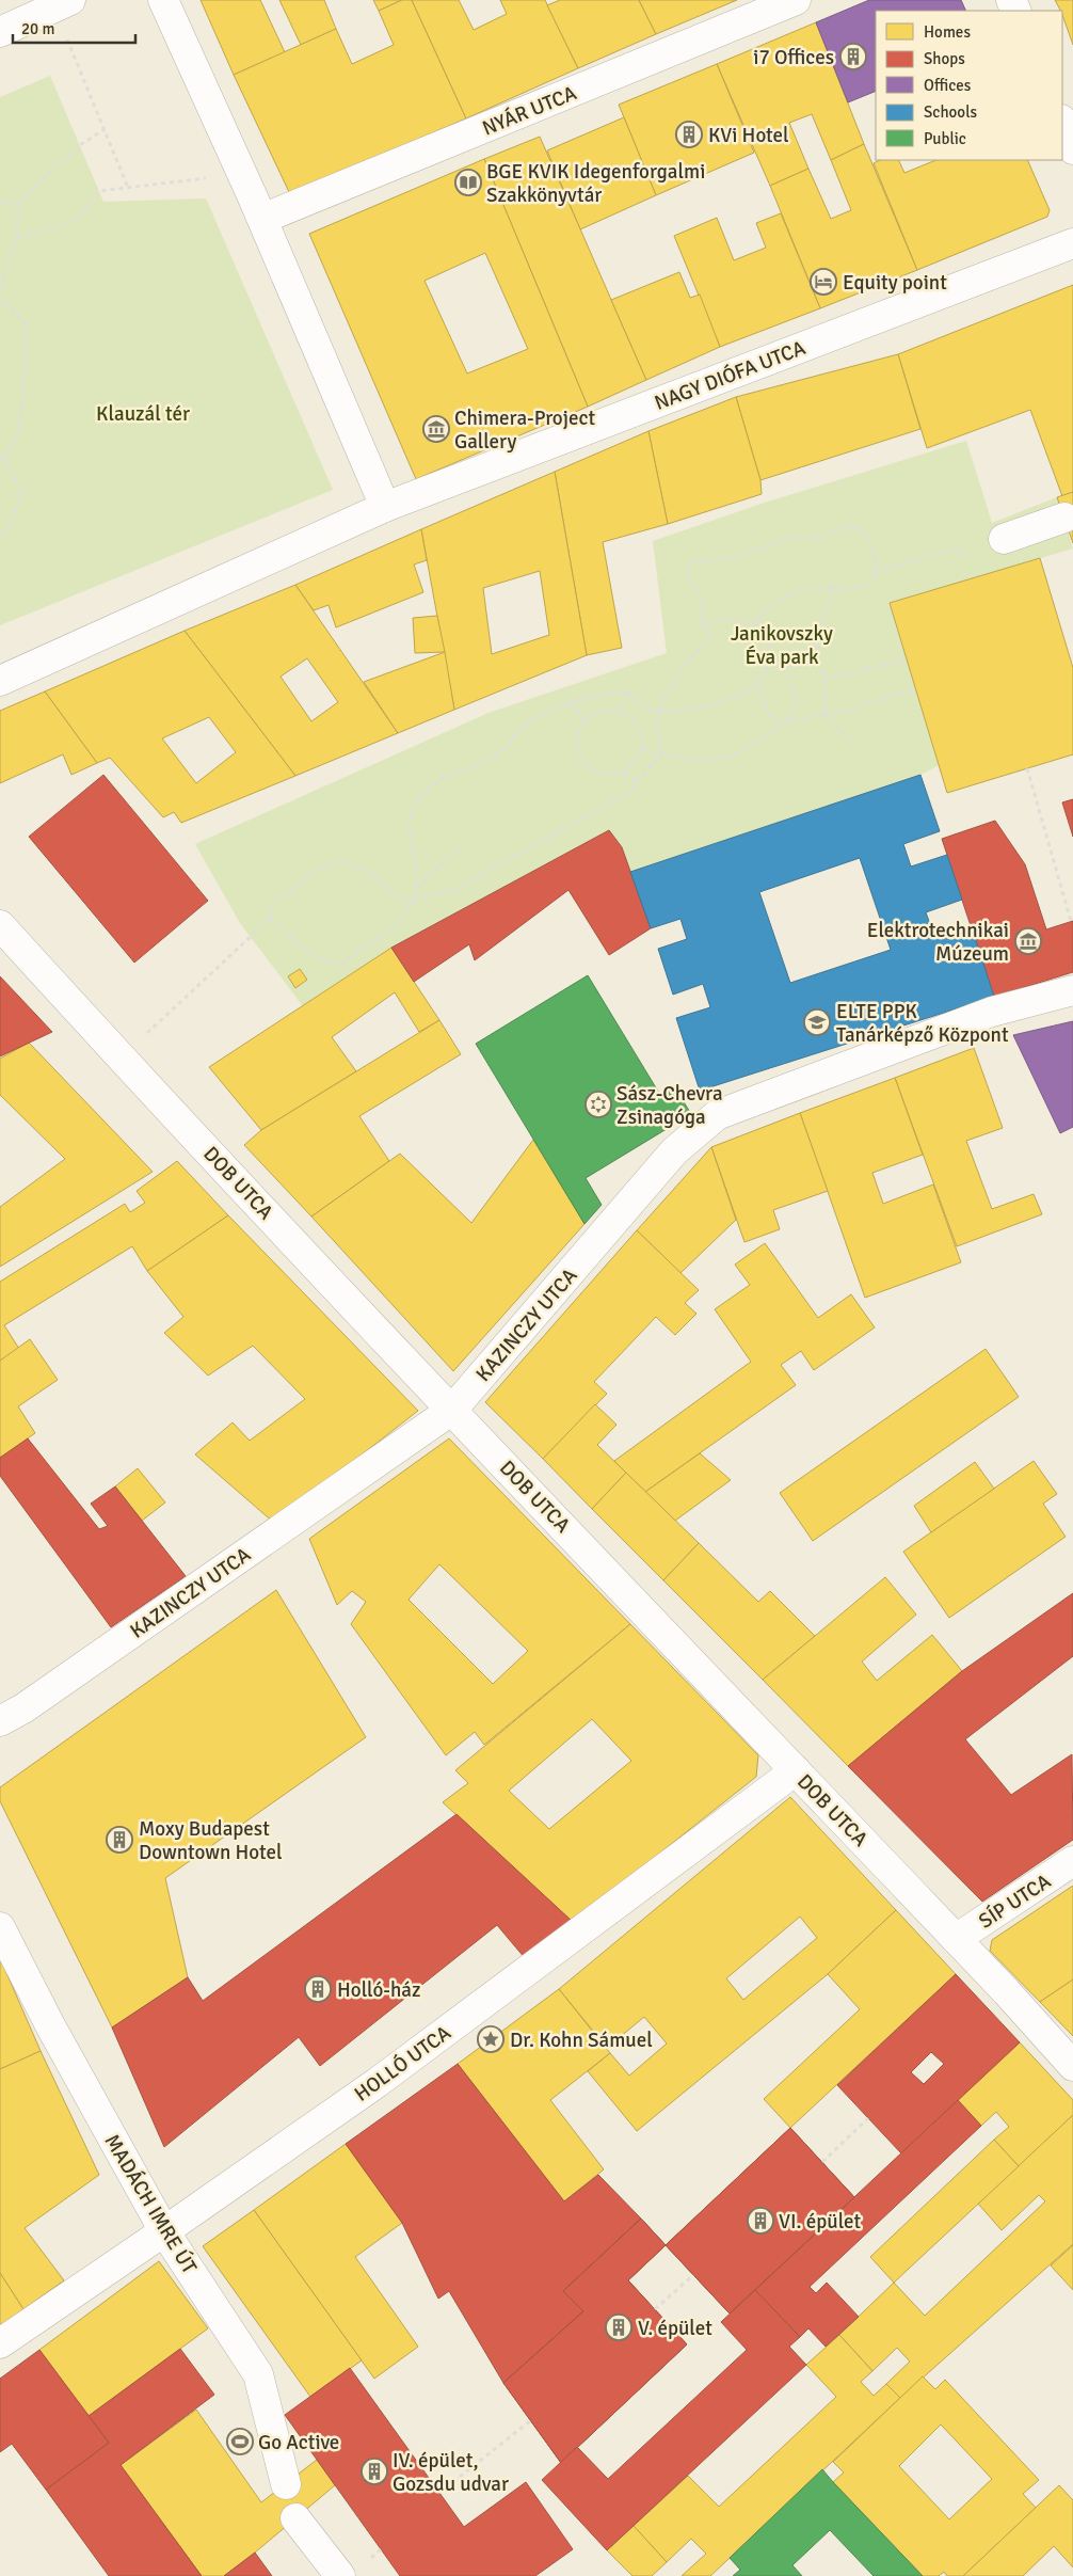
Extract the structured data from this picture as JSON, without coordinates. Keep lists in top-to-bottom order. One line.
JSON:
{"streets":{"street":["NYÁR UTCA","NAGY DIÓFA UTCA","DOB UTCA","KAZINCZY UTCA","SÍP UTCA","HOLLÓ UTCA","MADÁCH IMRE ÚT"]},"crossings":[["DOB UTCA","KAZINCZY UTCA"],["DOB UTCA","SÍP UTCA"],["DOB UTCA","HOLLÓ UTCA"],["HOLLÓ UTCA","MADÁCH IMRE ÚT"]],"parks":["Klauzál tér","Janikovszky Éva park"],"places":{"building":["i7 Offices","KVi Hotel","Moxy Budapest Downtown Hotel","Holló-ház","VI. épület","V. épület","IV. épület, Gozsdu udvar"],"library":["BGE KVIK Idegenforgalmi Szakkönyvtár"],"hotel":["Equity point"],"museum":["Chimera-Project Gallery","Elektrotechnikai Múzeum"],"school or university":["ELTE PPK Tanárképző Központ"],"synagogue":["Sász-Chevra Zsinagóga"],"place":["Dr. Kohn Sámuel"],"sports":["Go Active"]},"legend":["Homes","Shops","Offices","Schools","Public"],"scale_bar":"20 m"}
